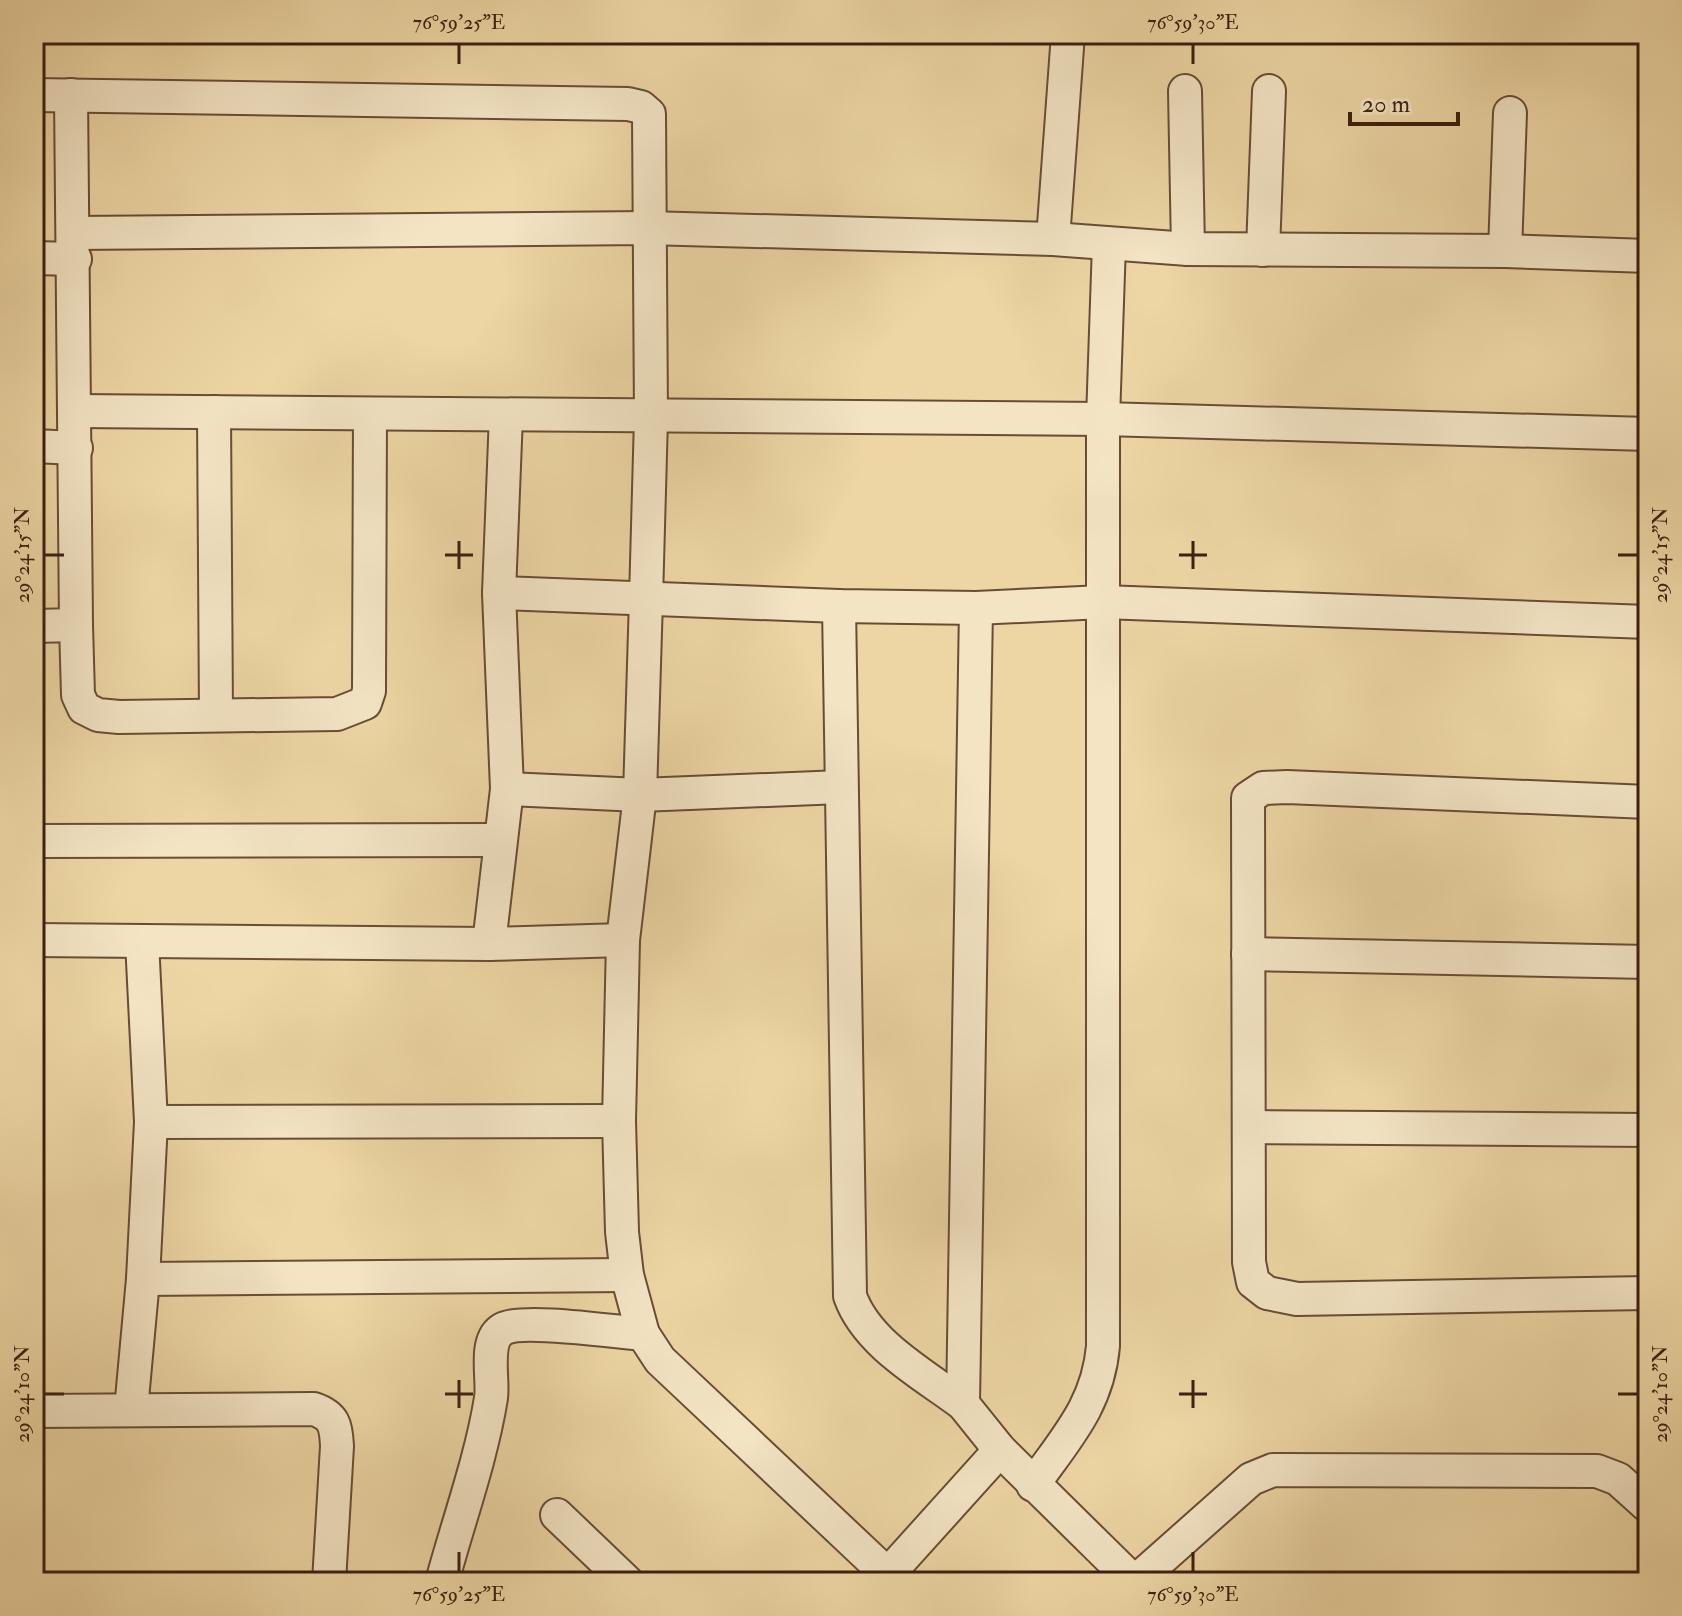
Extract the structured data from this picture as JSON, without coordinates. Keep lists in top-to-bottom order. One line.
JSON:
{"scale_bar":"20 m","coordinates":["76°59'25\"E","76°59'30\"E","29°24'15\"N","29°24'10\"N"]}
